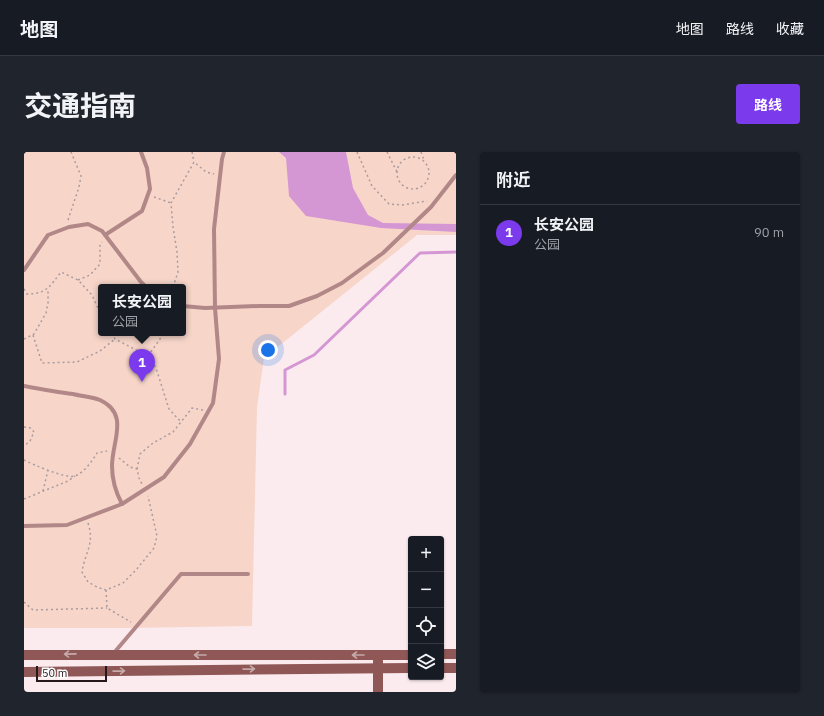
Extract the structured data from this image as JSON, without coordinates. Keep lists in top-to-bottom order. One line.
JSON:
{"scale_bar":"50 m","page":{"header":"地图","nav":["地图","路线","收藏"],"title":"交通指南","buttons":"路线","heading":"附近","list":[{"mark":"1","name":"长安公园","note":"公园","value":"90 m"}],"popup":["长安公园","公园"],"pins":"1","map_buttons":["+","−"],"scale":"50 m"}}
